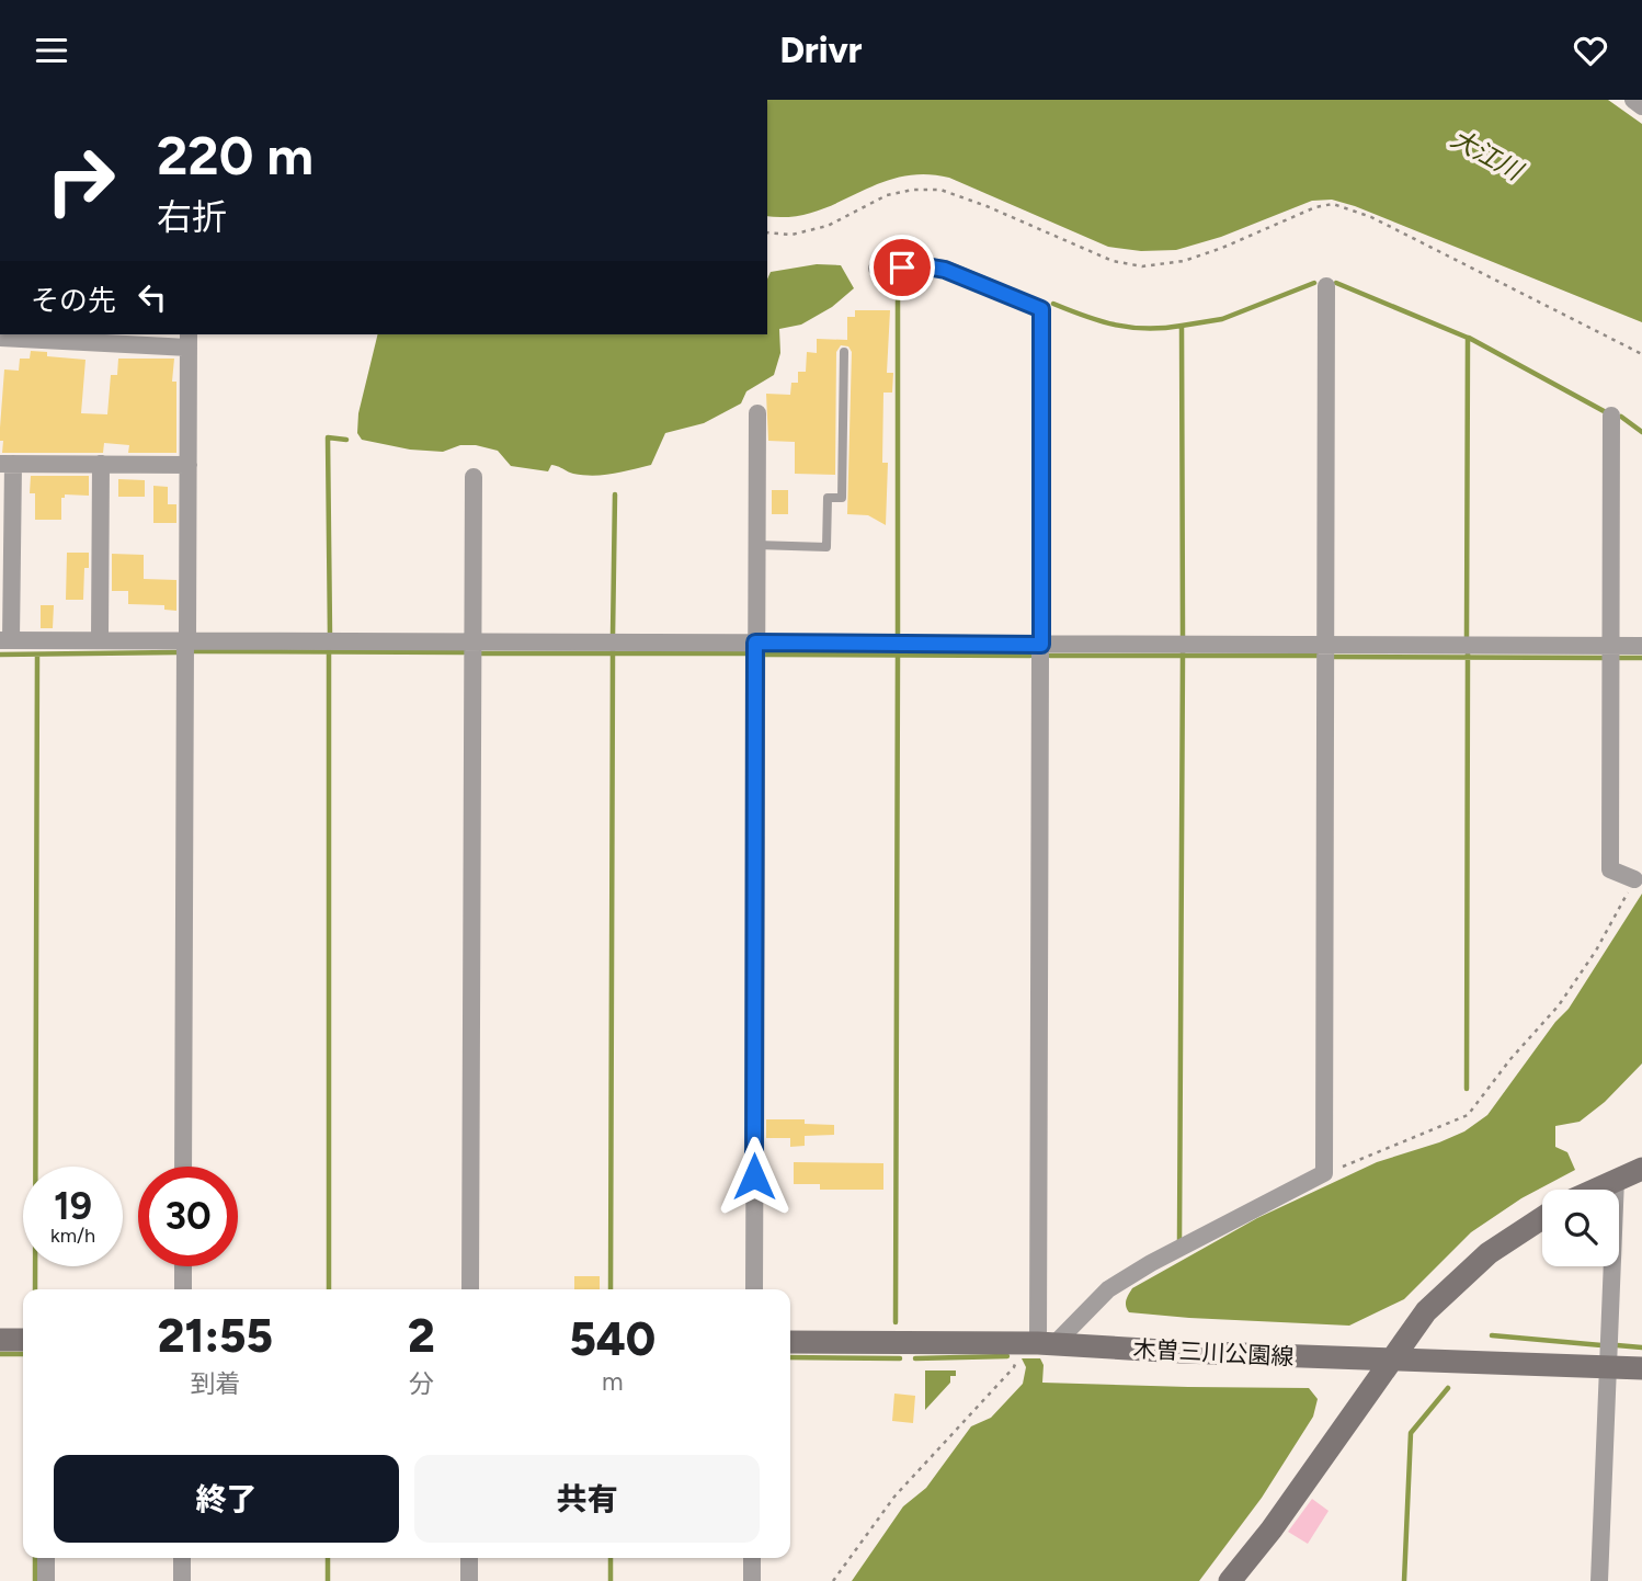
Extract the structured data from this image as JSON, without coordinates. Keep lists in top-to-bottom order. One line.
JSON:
{"streets":{"main road":["木曽三川公園線"]},"water":["大江川"],"page":{"header":"Drivr","turn":["220 m","右折"],"then":"その先","speed":"19 km/h","limit":"30","eta":["21:55","到着","2","分","540","m"],"buttons":["終了","共有"]}}
